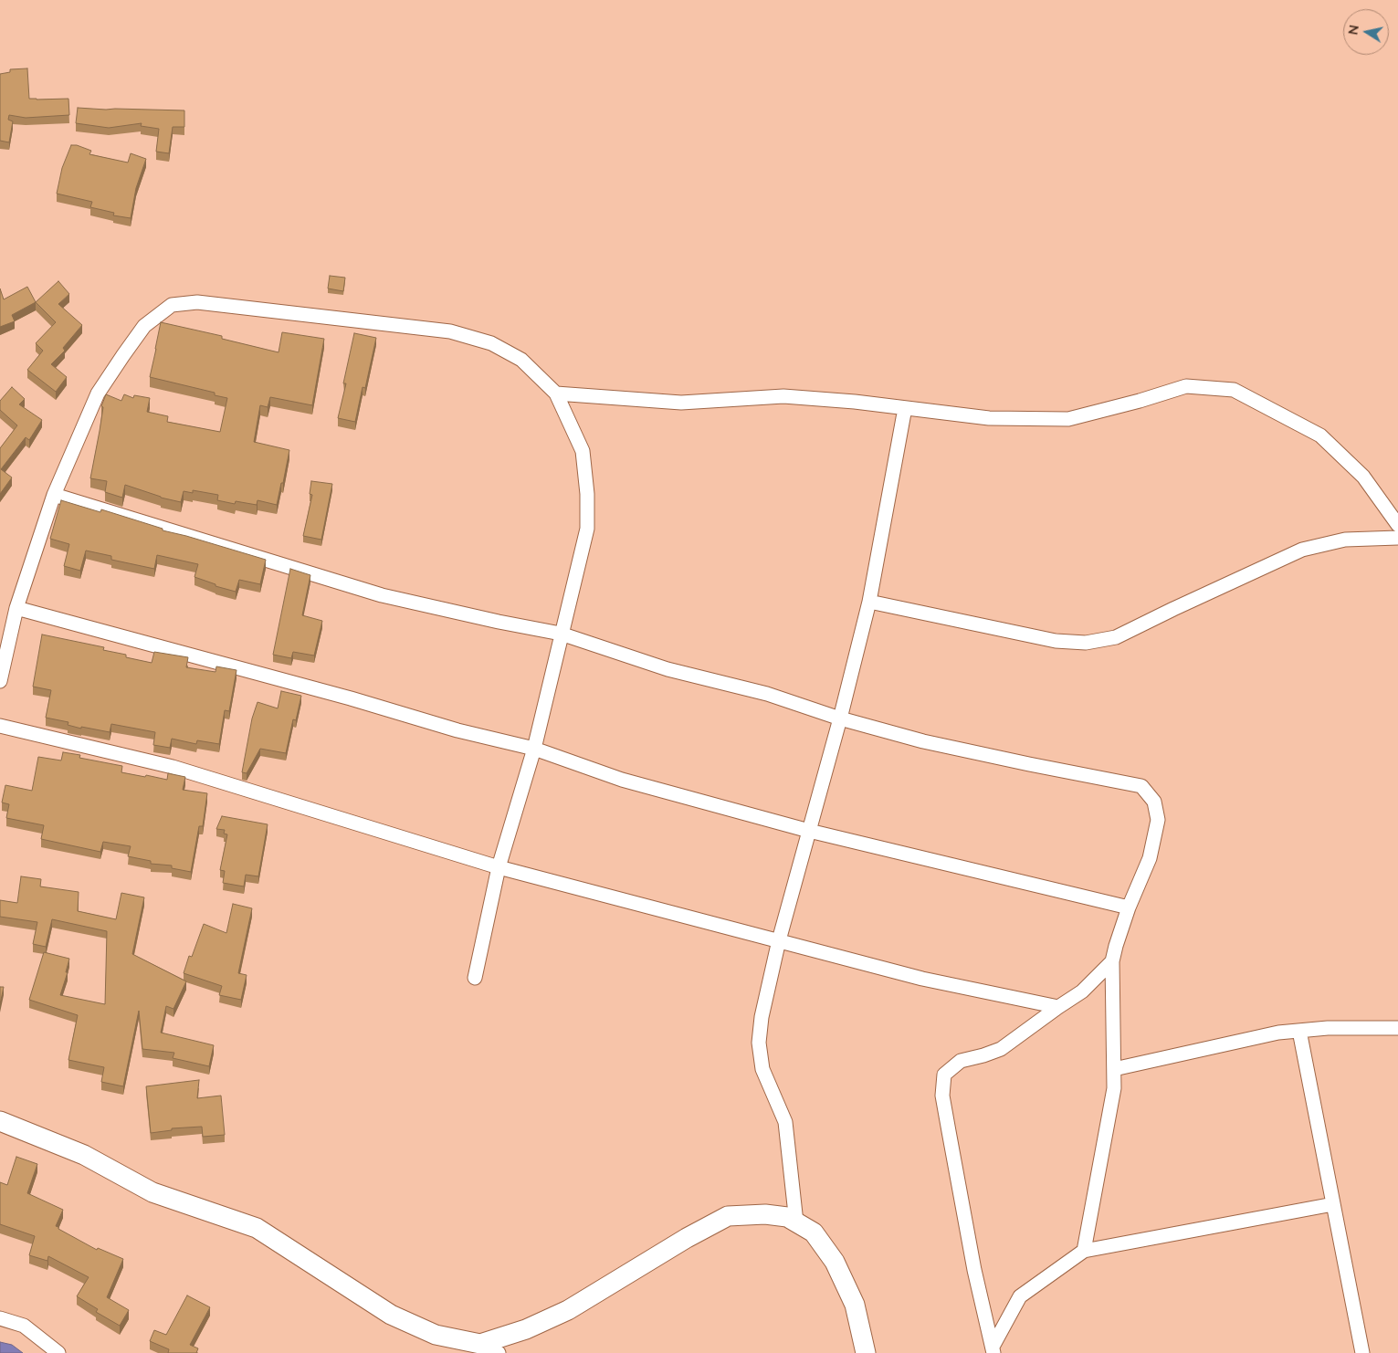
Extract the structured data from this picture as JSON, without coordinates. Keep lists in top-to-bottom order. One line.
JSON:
{"north":"left"}
